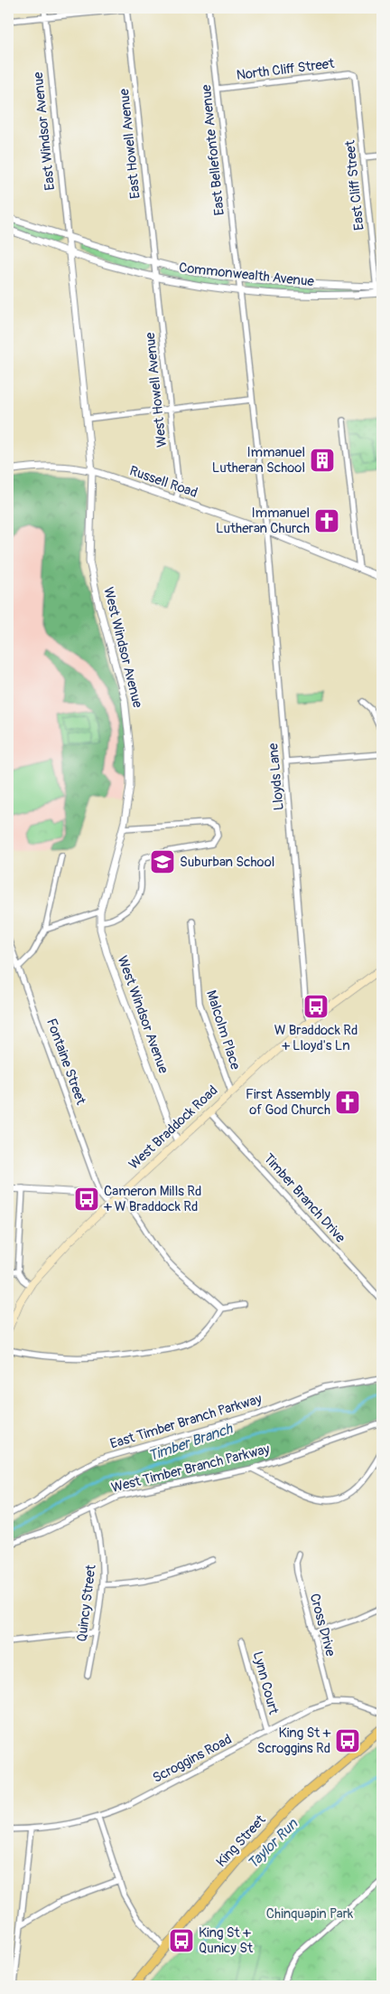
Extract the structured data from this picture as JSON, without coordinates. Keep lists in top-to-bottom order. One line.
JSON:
{"streets":{"main road":["West Braddock Road","King Street"],"street":["North Cliff Street","East Windsor Avenue","East Howell Avenue","East Bellefonte Avenue","East Cliff Street","Commonwealth Avenue","West Howell Avenue","Russell Road","West Windsor Avenue","Lloyds Lane","Malcolm Place","Fontaine Street","Timber Branch Drive","East Timber Branch Parkway","West Timber Branch Parkway","Quincy Street","Cross Drive","Lynn Court","Scroggins Road"]},"crossings":[["North Cliff Street","East Bellefonte Avenue"],["North Cliff Street","East Cliff Street"],["East Windsor Avenue","Commonwealth Avenue"],["East Windsor Avenue","West Windsor Avenue"],["East Howell Avenue","Commonwealth Avenue"],["East Howell Avenue","West Howell Avenue"],["East Bellefonte Avenue","Commonwealth Avenue"],["East Bellefonte Avenue","Lloyds Lane"],["East Cliff Street","Commonwealth Avenue"],["Commonwealth Avenue","West Howell Avenue"],["Commonwealth Avenue","West Windsor Avenue"],["West Howell Avenue","Russell Road"],["Russell Road","West Windsor Avenue"],["Russell Road","Lloyds Lane"],["West Windsor Avenue","West Braddock Road"],["Lloyds Lane","West Braddock Road"],["Malcolm Place","West Braddock Road"],["West Braddock Road","Timber Branch Drive"],["West Timber Branch Parkway","Quincy Street"],["Cross Drive","Scroggins Road"],["Lynn Court","Scroggins Road"]],"water":["Timber Branch","Taylor Run"],"parks":["Chinquapin Park"],"places":{"building":["Immanuel Lutheran School"],"church":["Immanuel Lutheran Church","First Assembly of God Church"],"school or university":["Suburban School"],"bus stop":["W Braddock Rd + Lloyd's Ln","Cameron Mills Rd + W Braddock Rd","King St + Scroggins Rd","King St + Qunicy St"]}}
